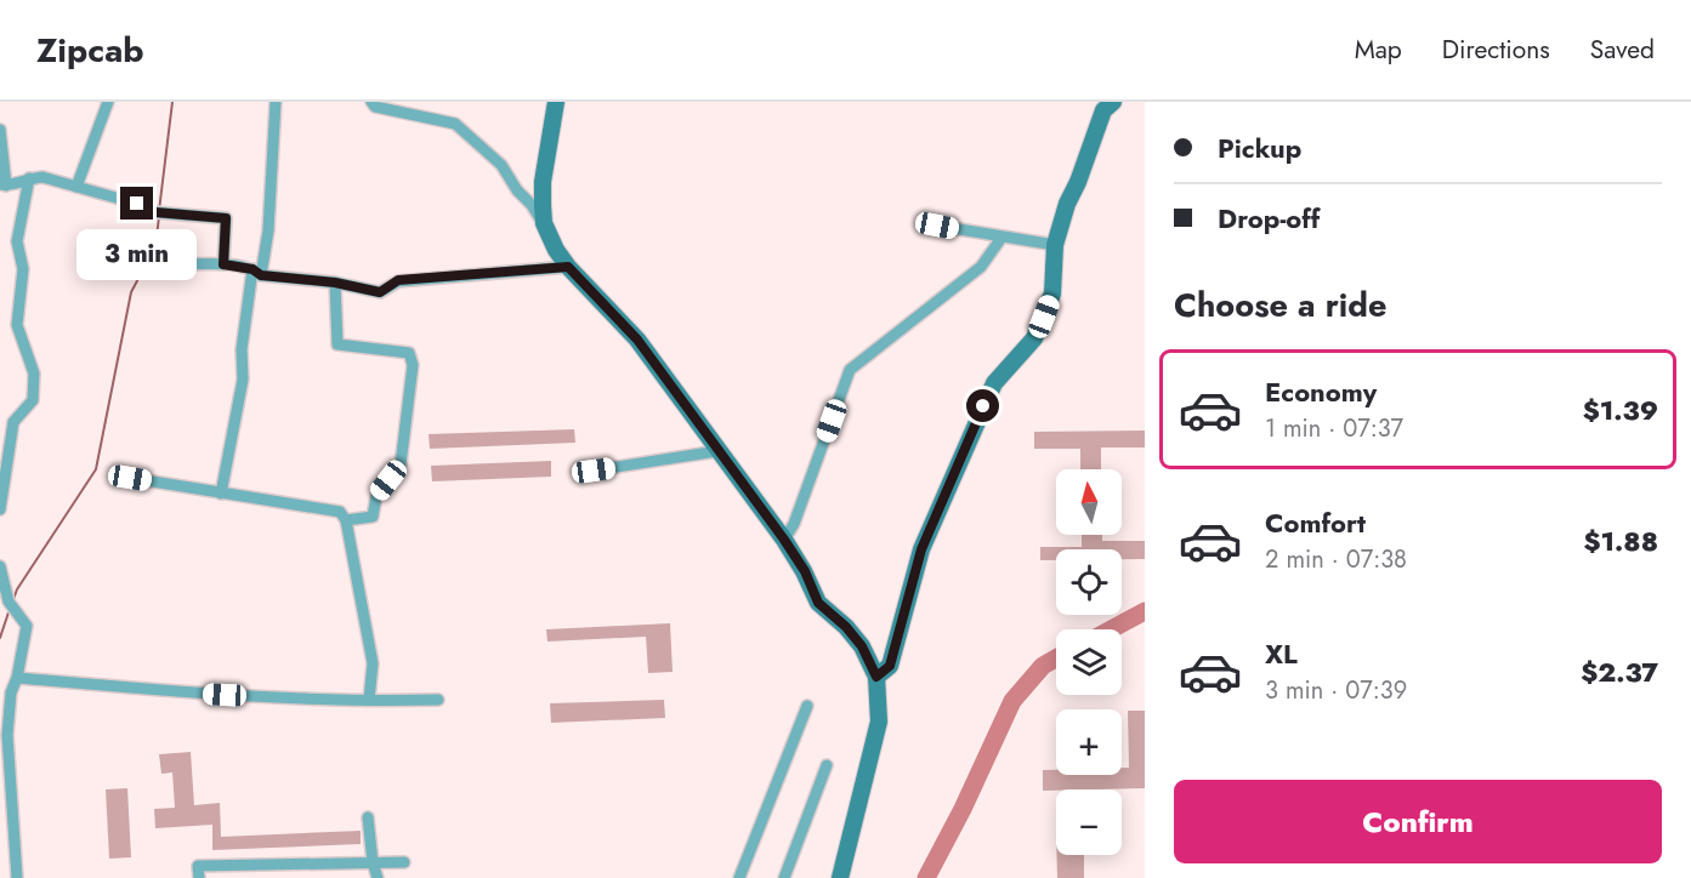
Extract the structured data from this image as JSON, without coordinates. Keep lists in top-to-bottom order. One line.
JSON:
{"north":"top","page":{"header":"Zipcab","nav":["Map","Directions","Saved"],"banner":["Pickup","Drop-off"],"bubble":"3 min","heading":"Choose a ride","list":[{"name":"Economy","note":"1 min · 07:37","value":"$1.39"},{"name":"Comfort","note":"2 min · 07:38","value":"$1.88"},{"name":"XL","note":"3 min · 07:39","value":"$2.37"}],"map_buttons":["+","−"],"buttons":"Confirm"}}
